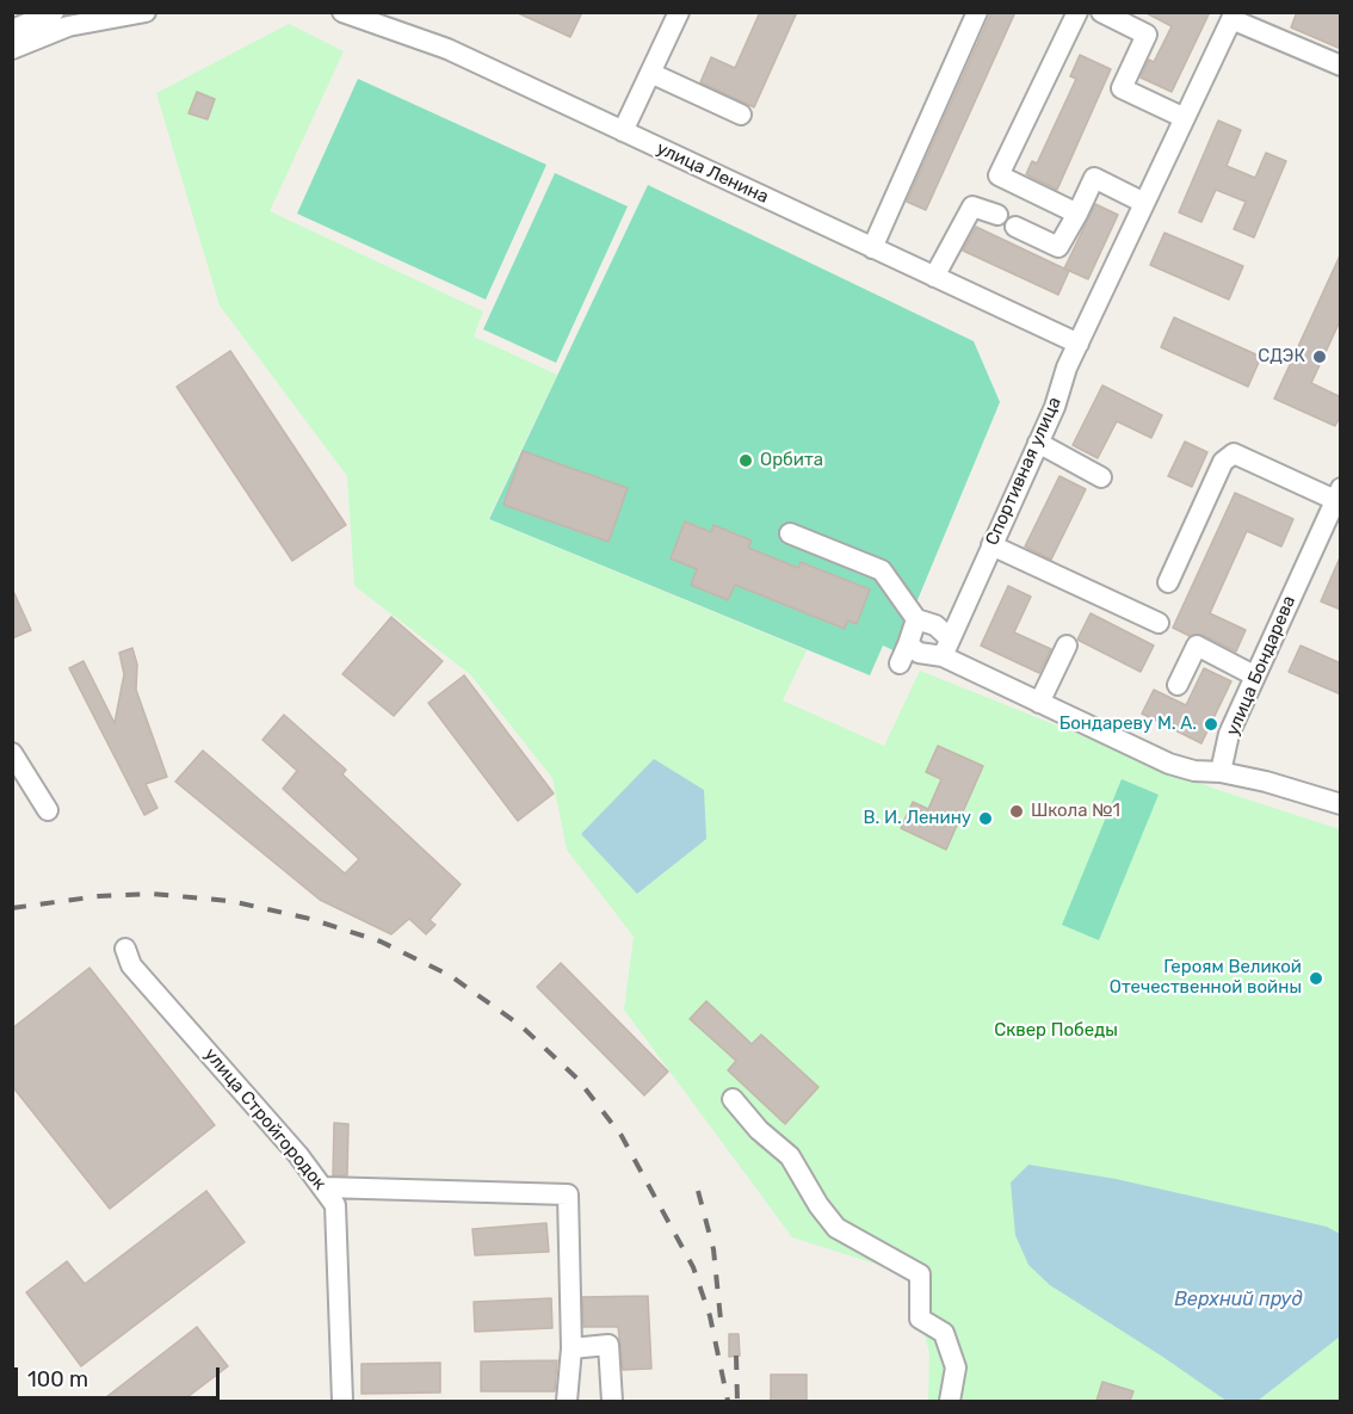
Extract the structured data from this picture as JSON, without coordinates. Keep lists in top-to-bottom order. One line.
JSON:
{"streets":{"street":["улица Ленина","Спортивная улица","улица Бондарева","улица Стройгородок"]},"crossings":[["улица Ленина","Спортивная улица"]],"water":["Верхний пруд"],"parks":["Сквер Победы"],"places":["СДЭК","Орбита","Бондареву М. А.","Школа №1","В. И. Ленину","Героям Великой Отечественной войны"],"scale_bar":"100 m"}
